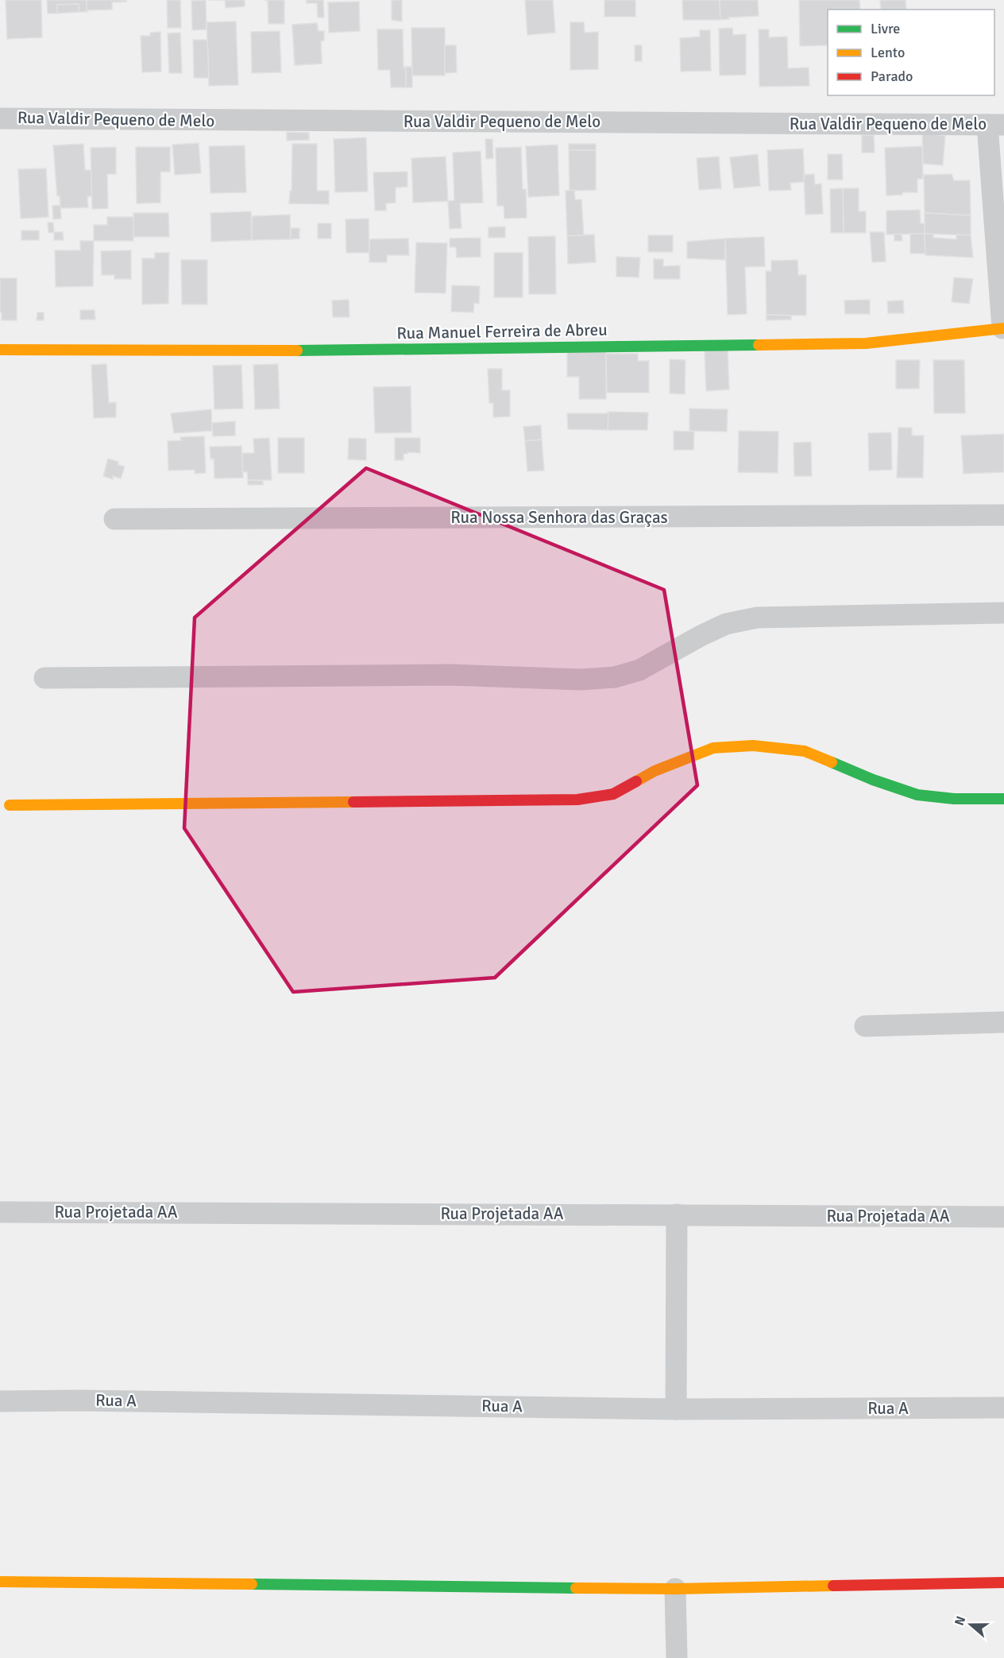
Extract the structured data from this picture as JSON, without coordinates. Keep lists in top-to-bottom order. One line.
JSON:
{"streets":{"street":["Rua Valdir Pequeno de Melo","Rua Manuel Ferreira de Abreu","Rua Nossa Senhora das Graças","Rua Projetada AA","Rua A"]},"legend":["Livre","Lento","Parado"],"north":"left"}
